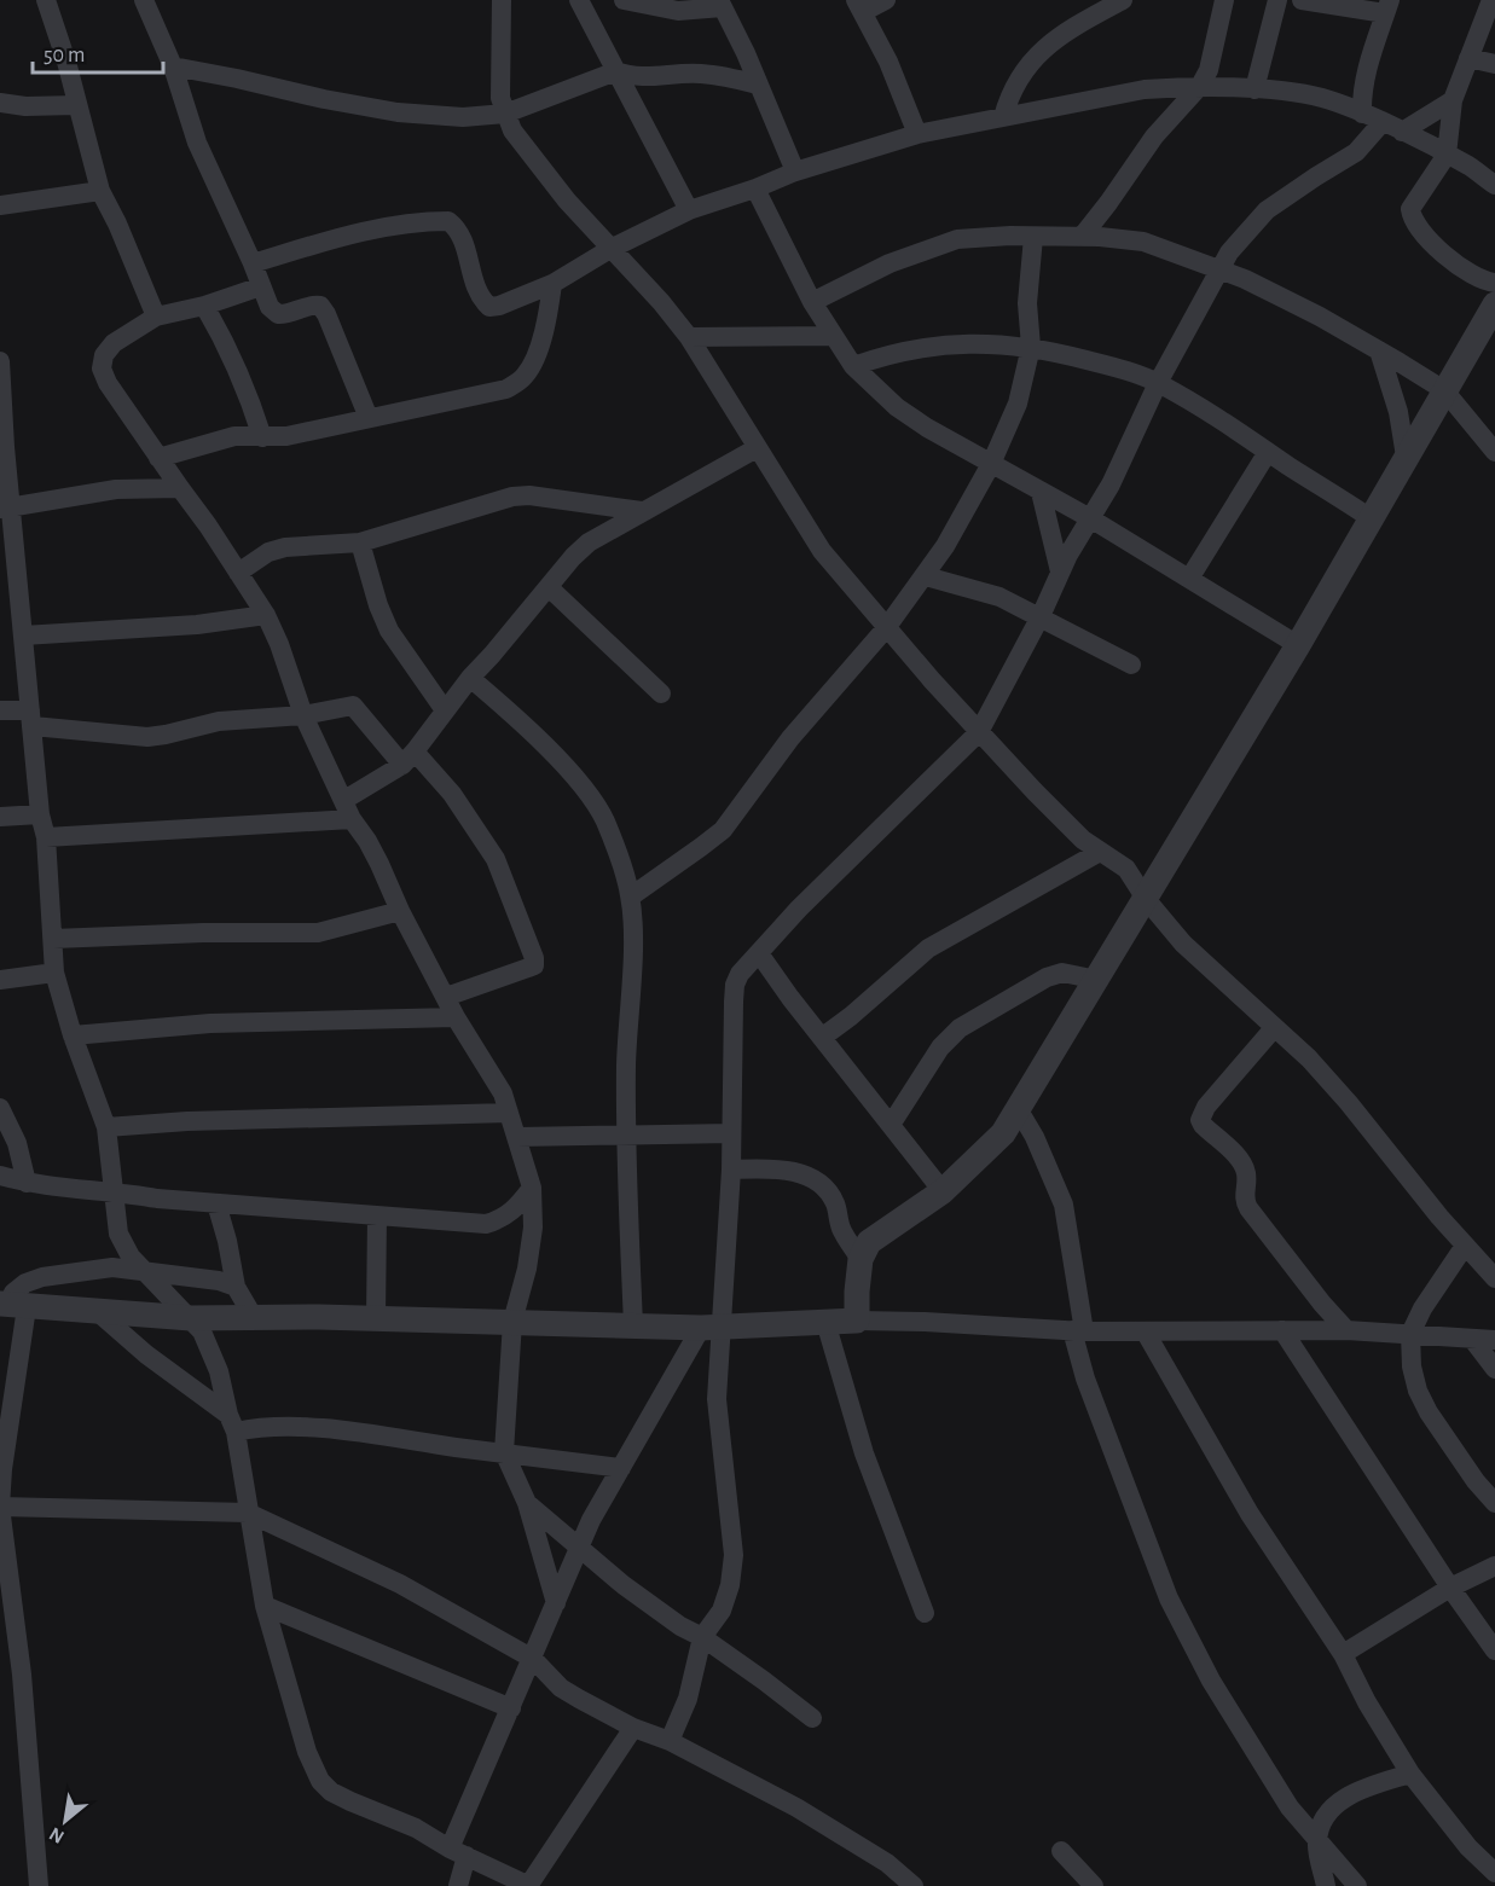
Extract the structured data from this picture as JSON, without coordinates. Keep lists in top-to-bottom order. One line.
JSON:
{"scale_bar":"50 m","north":"bottom left"}
